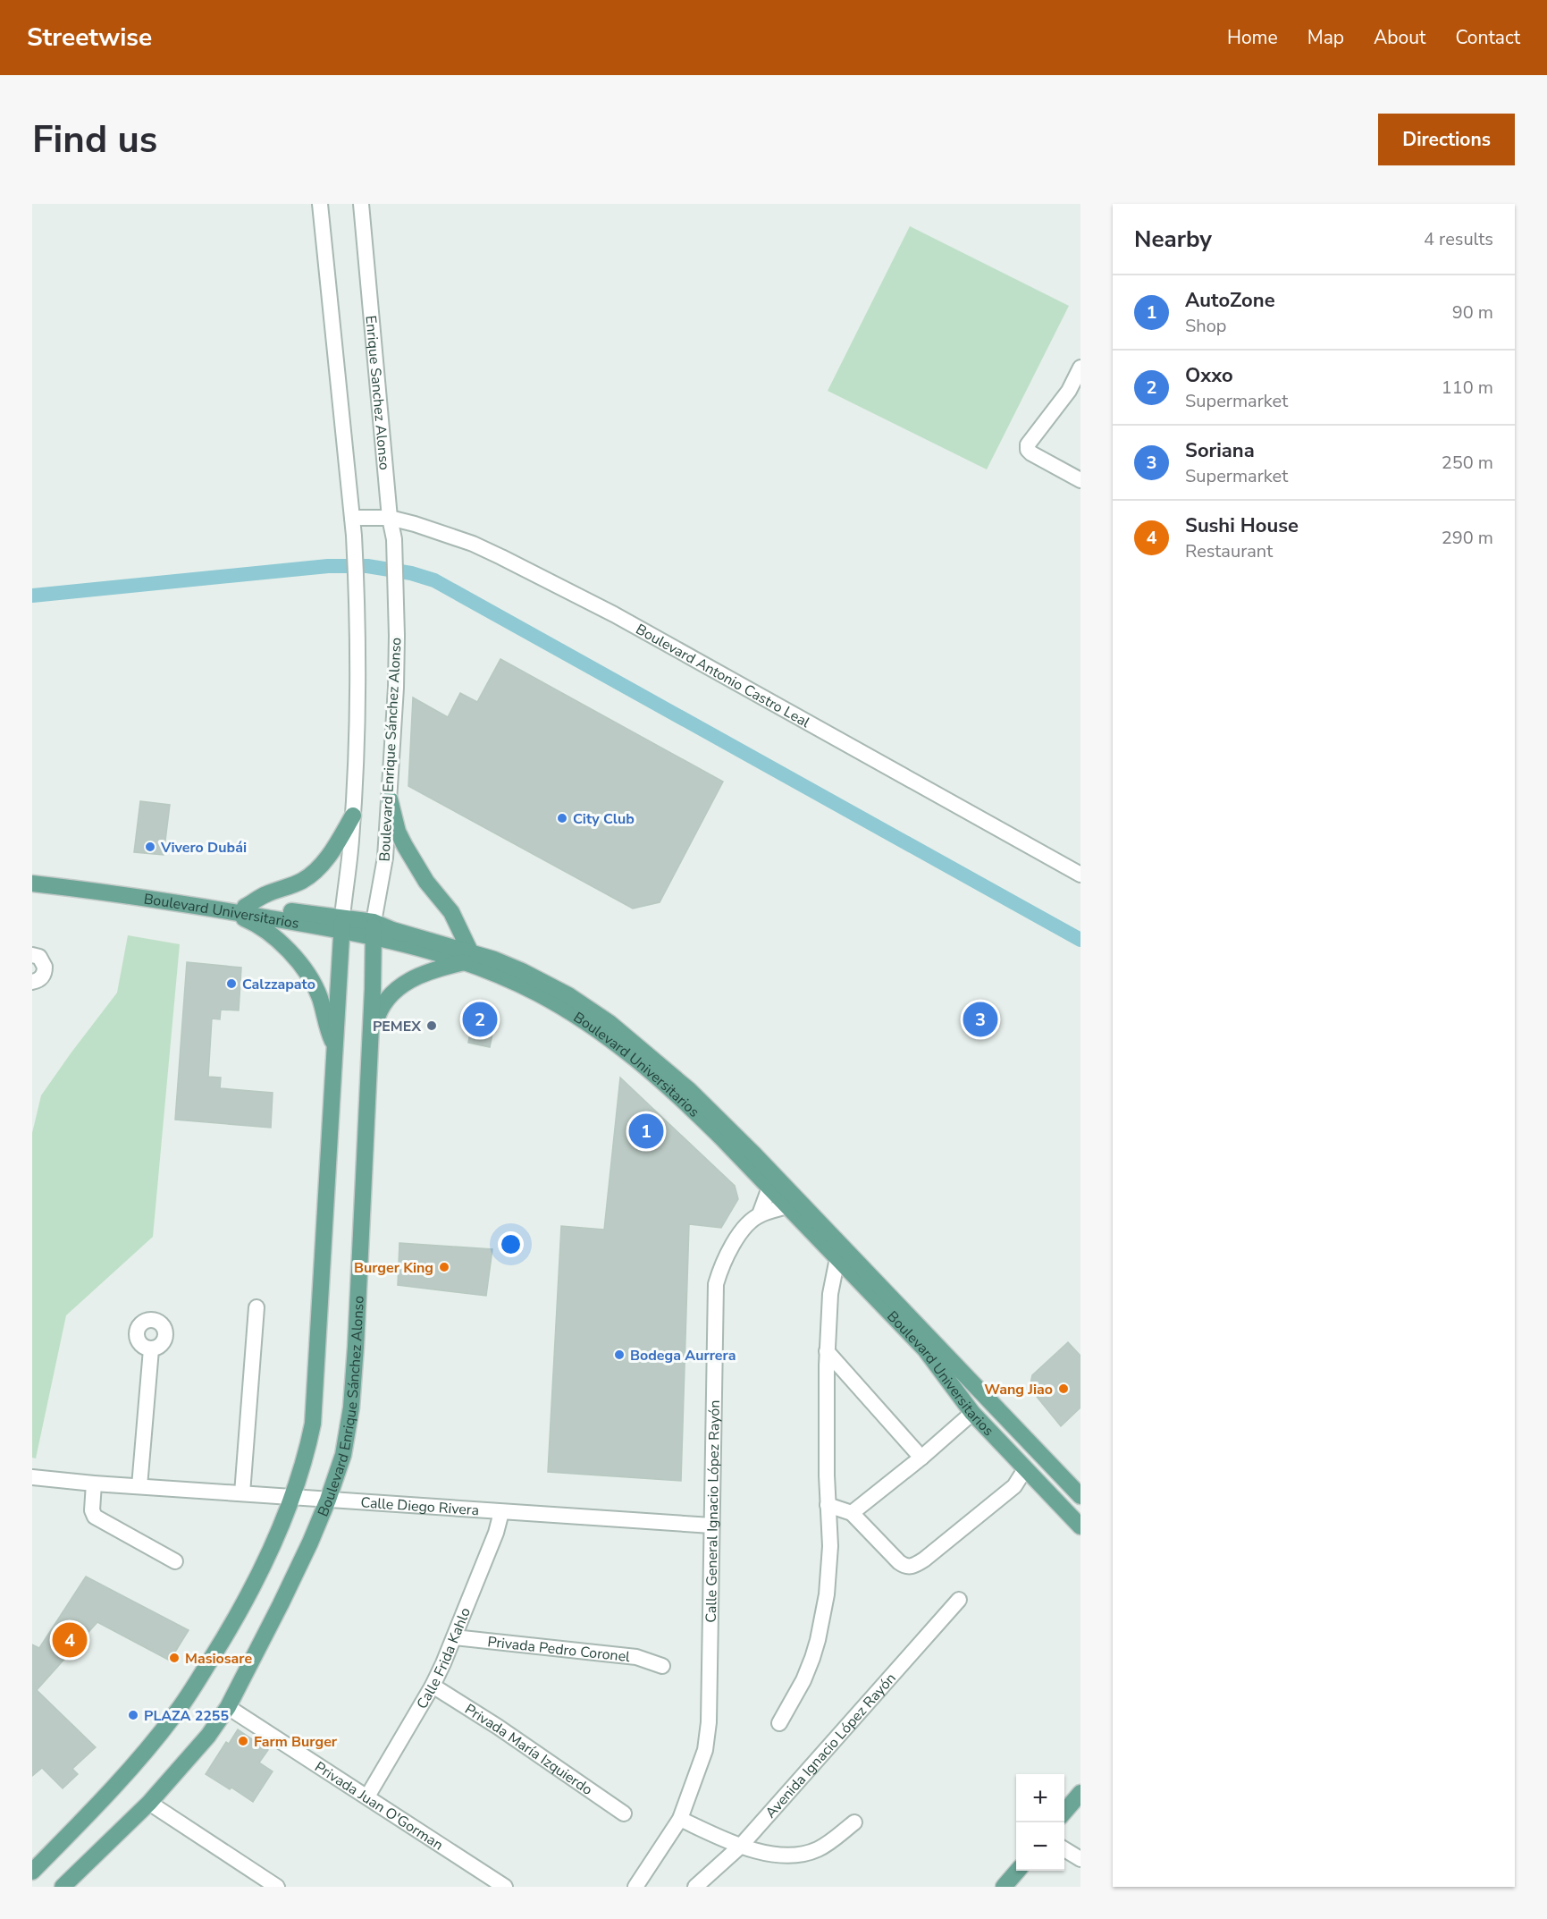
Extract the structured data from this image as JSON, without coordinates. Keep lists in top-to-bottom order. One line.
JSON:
{"streets":{"main road":["Boulevard Enrique Sánchez Alonso","Boulevard Universitarios"],"street":["Enrique Sanchez Alonso","Boulevard Antonio Castro Leal","Calle Diego Rivera","Calle General Ignacio López Rayón","Privada Pedro Coronel","Calle Frida Kahlo","Avenida Ignacio López Rayón","Privada María Izquierdo","Privada Juan O'Gorman"]},"crossings":[["Enrique Sanchez Alonso","Boulevard Antonio Castro Leal"],["Enrique Sanchez Alonso","Boulevard Enrique Sánchez Alonso"],["Boulevard Antonio Castro Leal","Boulevard Enrique Sánchez Alonso"],["Boulevard Enrique Sánchez Alonso","Boulevard Universitarios"],["Boulevard Enrique Sánchez Alonso","Calle Diego Rivera"],["Boulevard Enrique Sánchez Alonso","Privada Juan O'Gorman"],["Calle Diego Rivera","Calle General Ignacio López Rayón"],["Calle Diego Rivera","Calle Frida Kahlo"],["Privada Pedro Coronel","Calle Frida Kahlo"],["Calle Frida Kahlo","Privada María Izquierdo"],["Calle Frida Kahlo","Privada Juan O'Gorman"]],"places":["City Club","Vivero Dubái","Calzzapato","PEMEX","Burger King","Bodega Aurrera","Wang Jiao","Masiosare","PLAZA 2255","Farm Burger"],"page":{"header":"Streetwise","nav":["Home","Map","About","Contact"],"buttons":"Directions","title":"Find us","heading":["Nearby","4 results"],"list":[{"mark":"1","name":"AutoZone","note":"Shop","value":"90 m"},{"mark":"2","name":"Oxxo","note":"Supermarket","value":"110 m"},{"mark":"3","name":"Soriana","note":"Supermarket","value":"250 m"},{"mark":"4","name":"Sushi House","note":"Restaurant","value":"290 m"}],"pins":["2","3","1","4"],"map_buttons":["+","−"]}}
